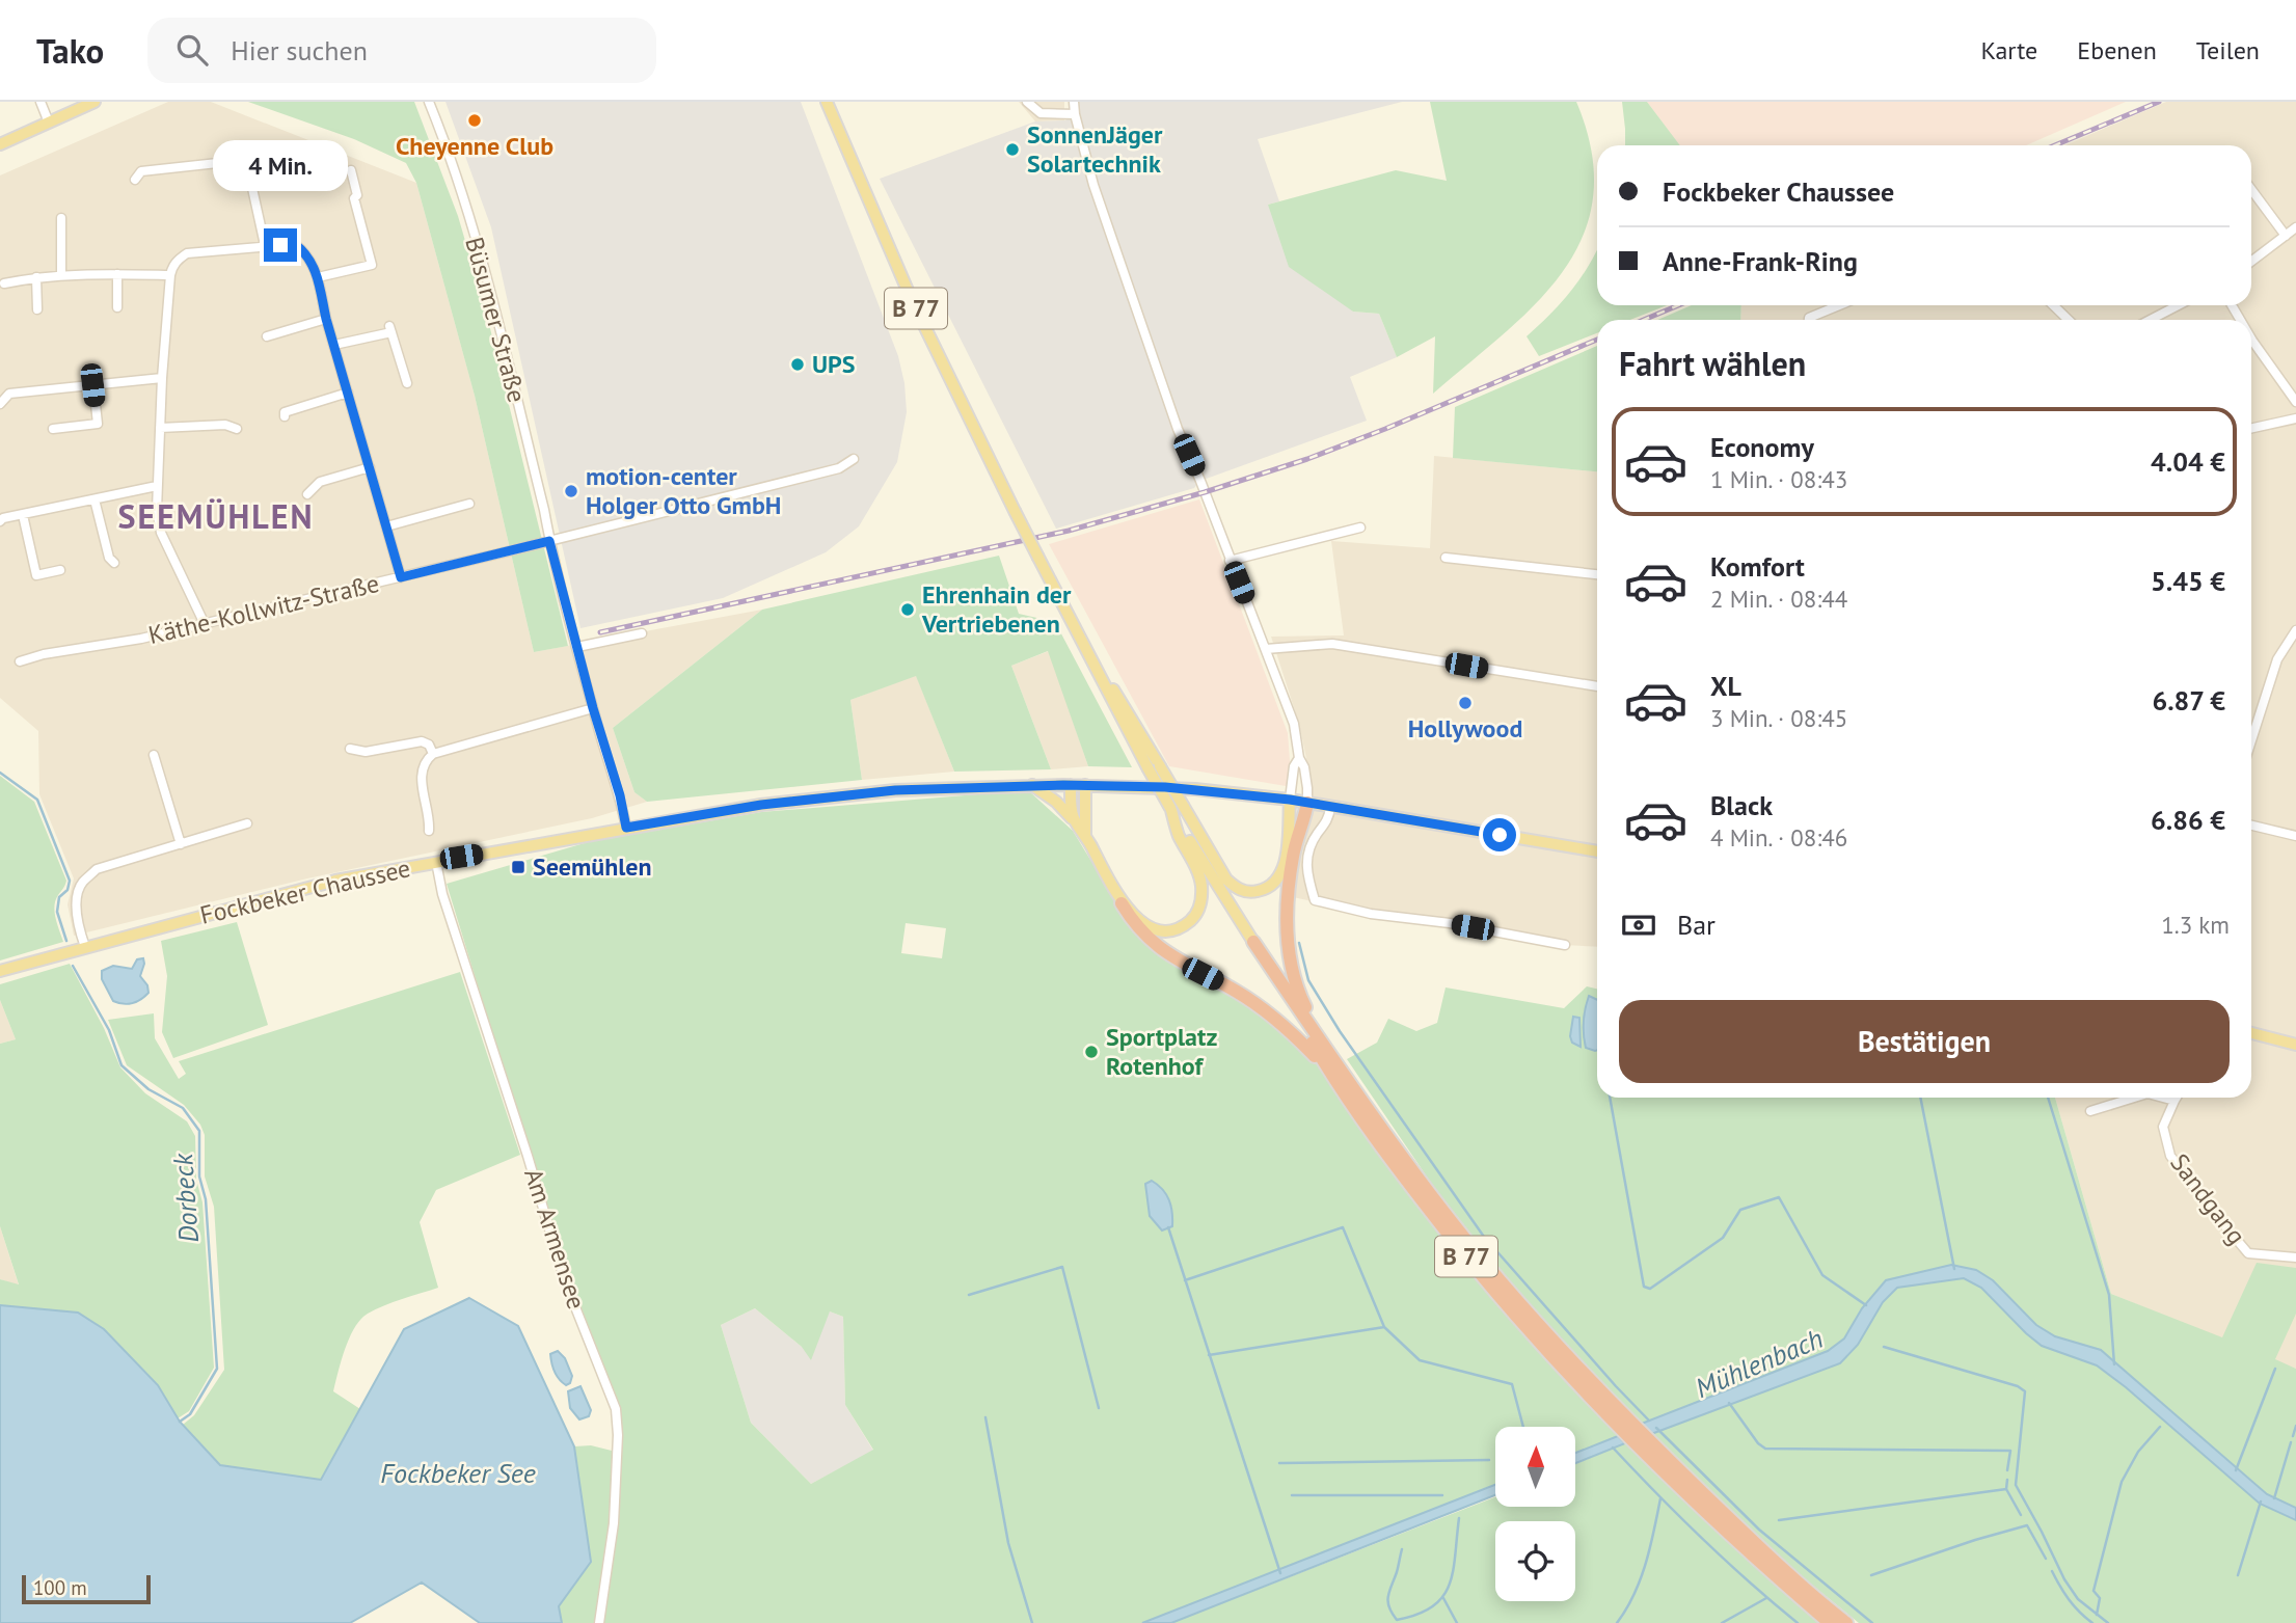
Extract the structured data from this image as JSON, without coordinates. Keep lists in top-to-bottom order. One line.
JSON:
{"streets":{"highway":["B 77"],"main road":["Fockbeker Chaussee"],"street":["Büsumer Straße","Käthe-Kollwitz-Straße","Sandgang","Am Armensee"]},"crossings":[["Büsumer Straße","Käthe-Kollwitz-Straße"],["Büsumer Straße","Fockbeker Chaussee"],["Fockbeker Chaussee","Am Armensee"]],"districts":["SEEMÜHLEN"],"water":["Dorbeck","Mühlenbach","Fockbeker See"],"places":{"other":["Cheyenne Club","SonnenJäger Solartechnik","UPS","motion-center Holger Otto GmbH","Ehrenhain der Vertriebenen","Hollywood","Sportplatz Rotenhof"],"transit":["Seemühlen"]},"scale_bar":"100 m","north":"top","page":{"header":"Tako","search":"Hier suchen","nav":["Karte","Ebenen","Teilen"],"bubble":"4 Min.","banner":["Fockbeker Chaussee","Anne-Frank-Ring"],"heading":"Fahrt wählen","list":[{"name":"Economy","note":"1 Min. · 08:43","value":"4.04 €"},{"name":"Komfort","note":"2 Min. · 08:44","value":"5.45 €"},{"name":"XL","note":"3 Min. · 08:45","value":"6.87 €"},{"name":"Black","note":"4 Min. · 08:46","value":"6.86 €"}],"pay":["Bar","1.3 km"],"buttons":"Bestätigen","scale":"100 m"}}
